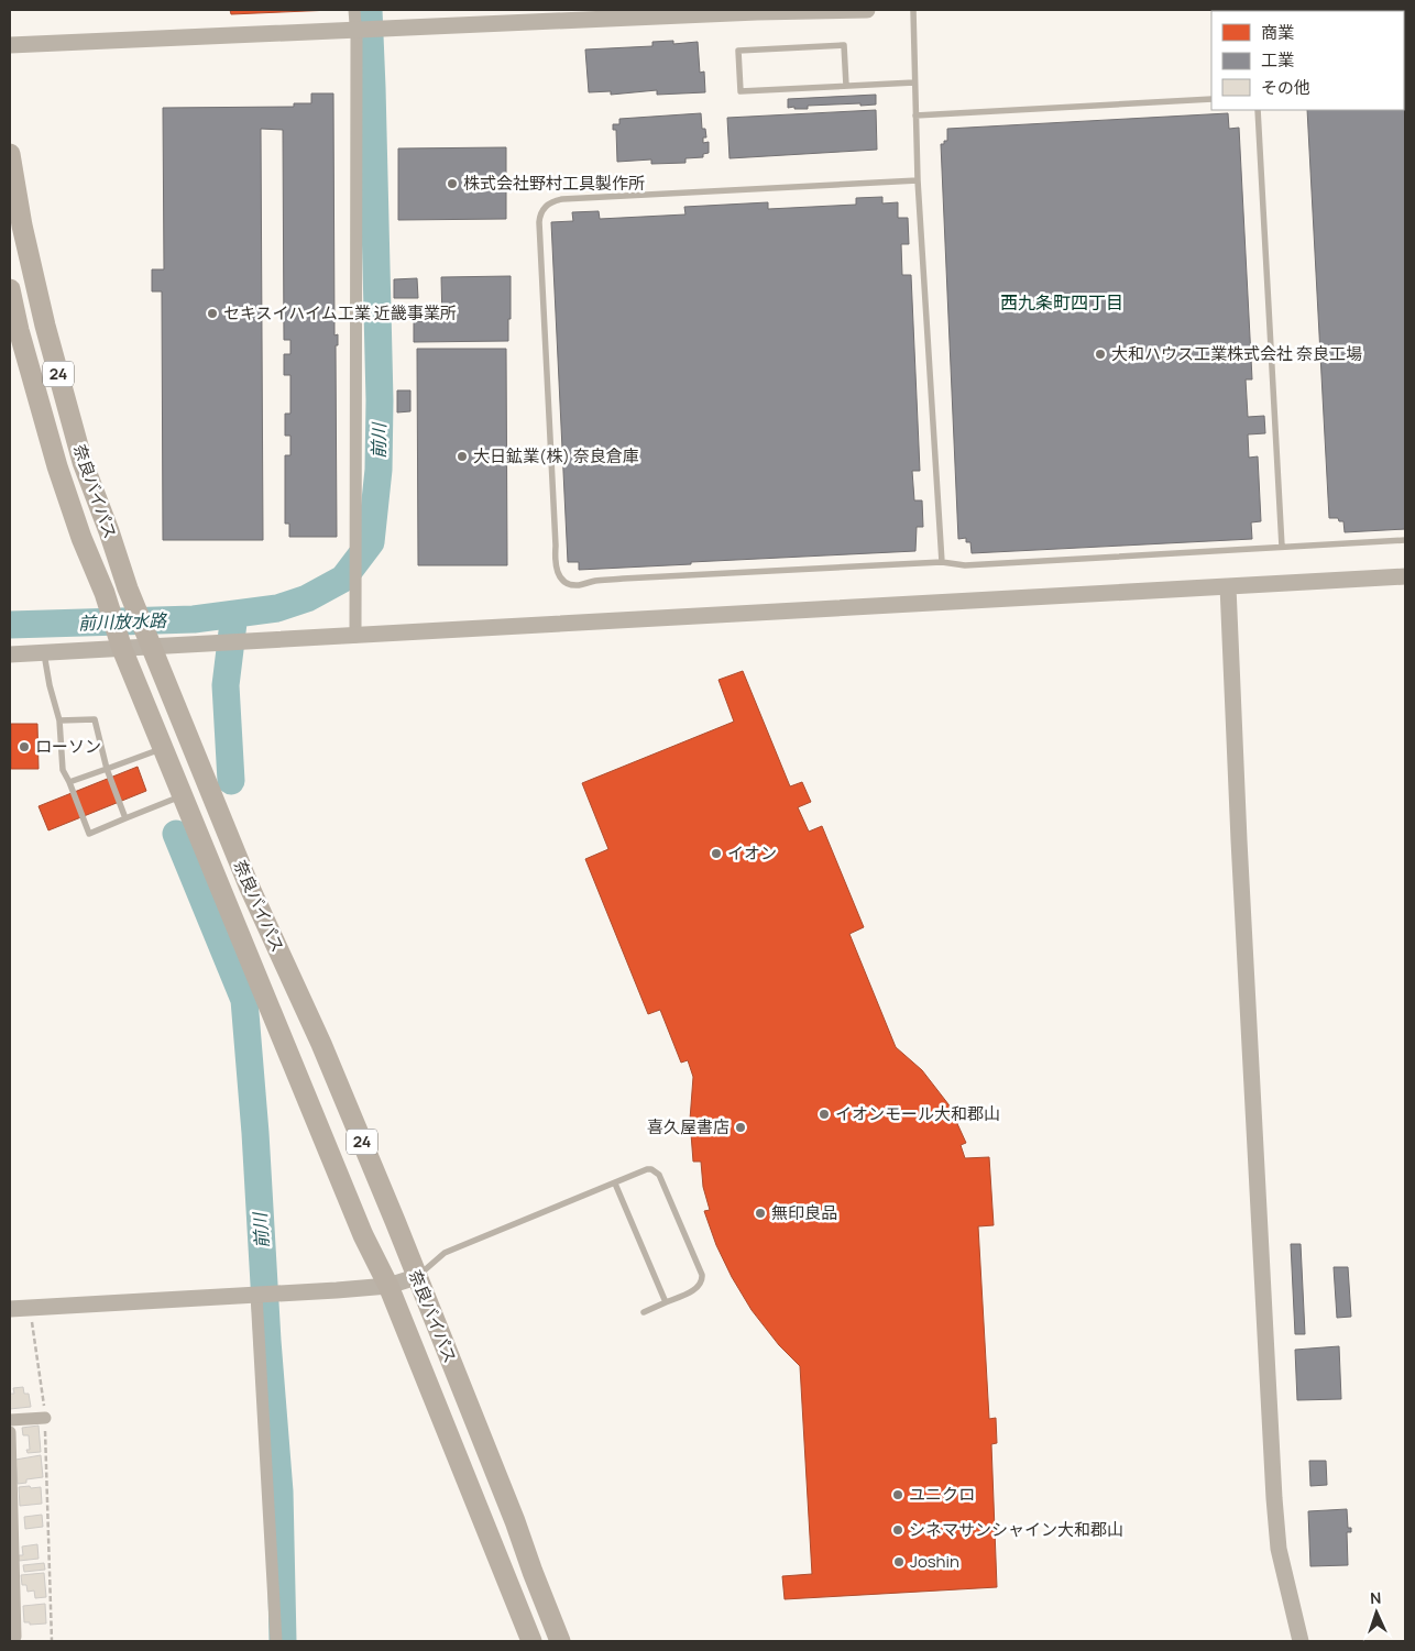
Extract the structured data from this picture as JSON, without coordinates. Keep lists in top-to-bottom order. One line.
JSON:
{"streets":{"highway":["24","奈良バイパス"]},"districts":["西九条町四丁目"],"water":["前川","前川放水路"],"places":["株式会社野村工具製作所","セキスイハイム工業 近畿事業所","大和ハウス工業株式会社 奈良工場","大日鉱業(株) 奈良倉庫","ローソン","イオン","イオンモール大和郡山","喜久屋書店","無印良品","ユニクロ","シネマサンシャイン大和郡山","Joshin"],"legend":["商業","工業","その他"],"north":"top"}
